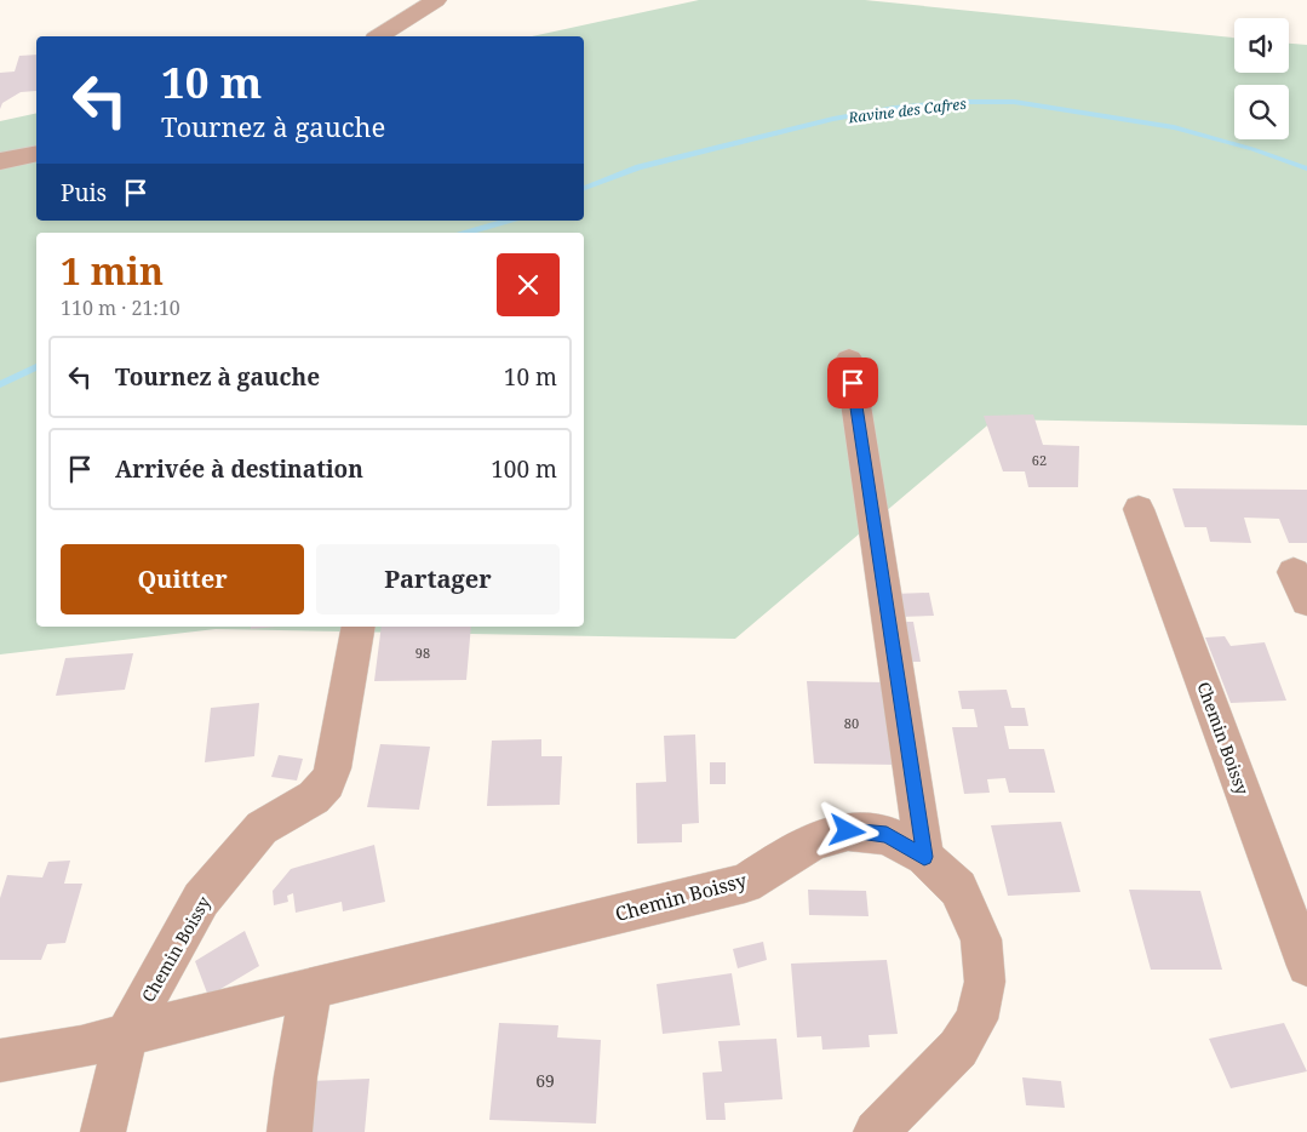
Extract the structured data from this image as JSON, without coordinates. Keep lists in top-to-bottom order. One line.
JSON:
{"streets":{"street":["Chemin Boissy"]},"water":["Ravine des Cafres"],"house_numbers":["62","98","80","69"],"page":{"turn":["10 m","Tournez à gauche"],"then":"Puis","heading":["1 min","110 m · 21:10"],"list":[{"name":"Tournez à gauche","value":"10 m"},{"name":"Arrivée à destination","value":"100 m"}],"buttons":["Quitter","Partager"]}}
